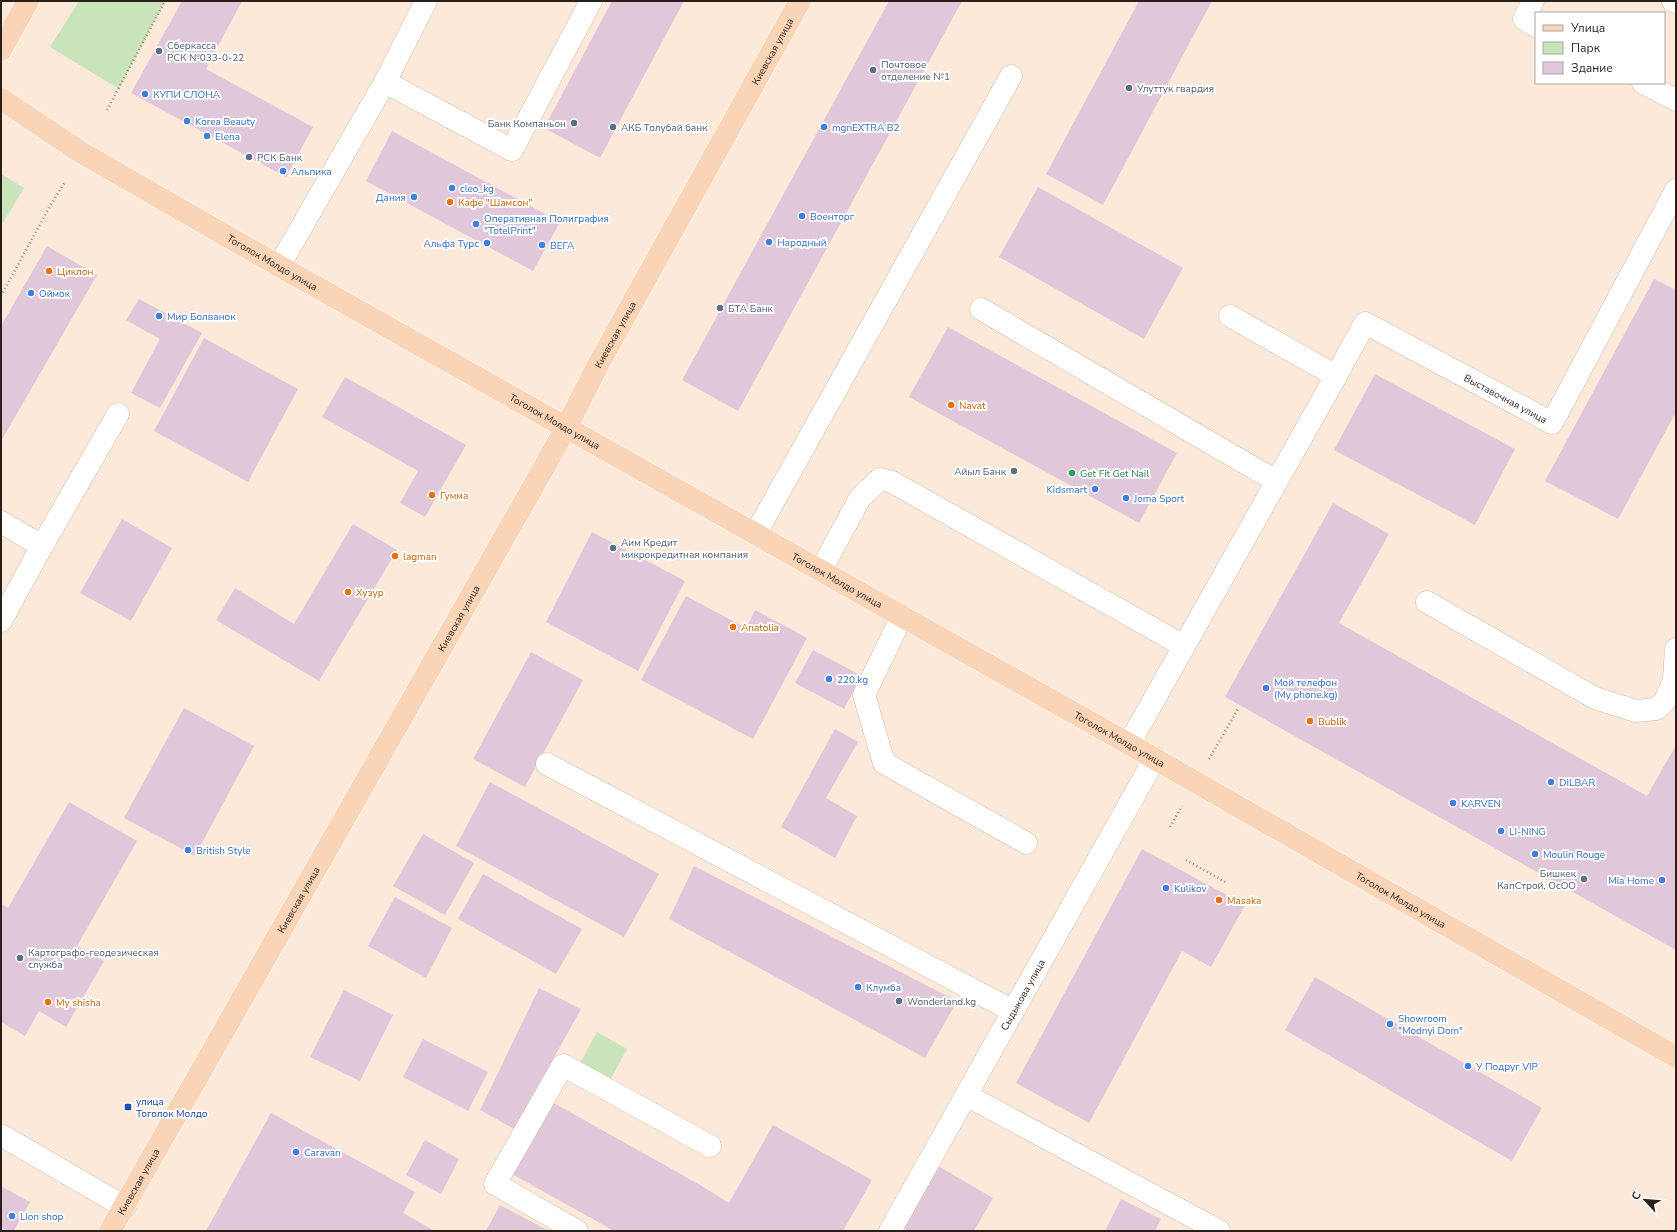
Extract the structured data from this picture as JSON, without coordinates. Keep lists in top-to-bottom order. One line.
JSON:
{"streets":{"main road":["Киевская улица","Тоголок Молдо улица"],"street":["Выставочная улица","Сыдыкова улица"]},"crossings":[["Киевская улица","Тоголок Молдо улица"],["Тоголок Молдо улица","Сыдыкова улица"]],"places":{"other":["Сберкасса РСК №033-0-22","Почтовое отделение №1","Улуттук гвардия","КУПИ СЛОНА","Korea Beauty","Банк Компаньон","АКБ Толубай банк","mgnEXTRA B2","Elena","РСК Банк","Альпика","cleo_kg","Дания","Кафе \"Шамсон\"","Военторг","Оперативная Полиграфия \"TotelPrint\"","Народный","Альфа Турс","ВЕГА","Циклон","Оймок","БТА Банк","Мир Болванок","Navat","Айыл Банк","Get Fit Get Nail","Kidsmart","Гумма","Joma Sport","Аим Кредит микрокредитная компания","lagman","Хузур","Anatolia","220.kg","Мой телефон (My phone.kg)","Bublik","DILBAR","KARVEN","LI-NING","British Style","Moulin Rouge","Бишкек КапСтрой, ОсОО","Mia Home","Kulikov","Masaka","Картографо-геодезическая служба","Клумба","Wonderland.kg","My shisha","Showroom \"Modnyi Dom\"","У Подруг VIP","Caravan","Lion shop"],"transit":["улица Тоголок Молдо"]},"legend":["Улица","Парк","Здание"],"north":"top left"}
